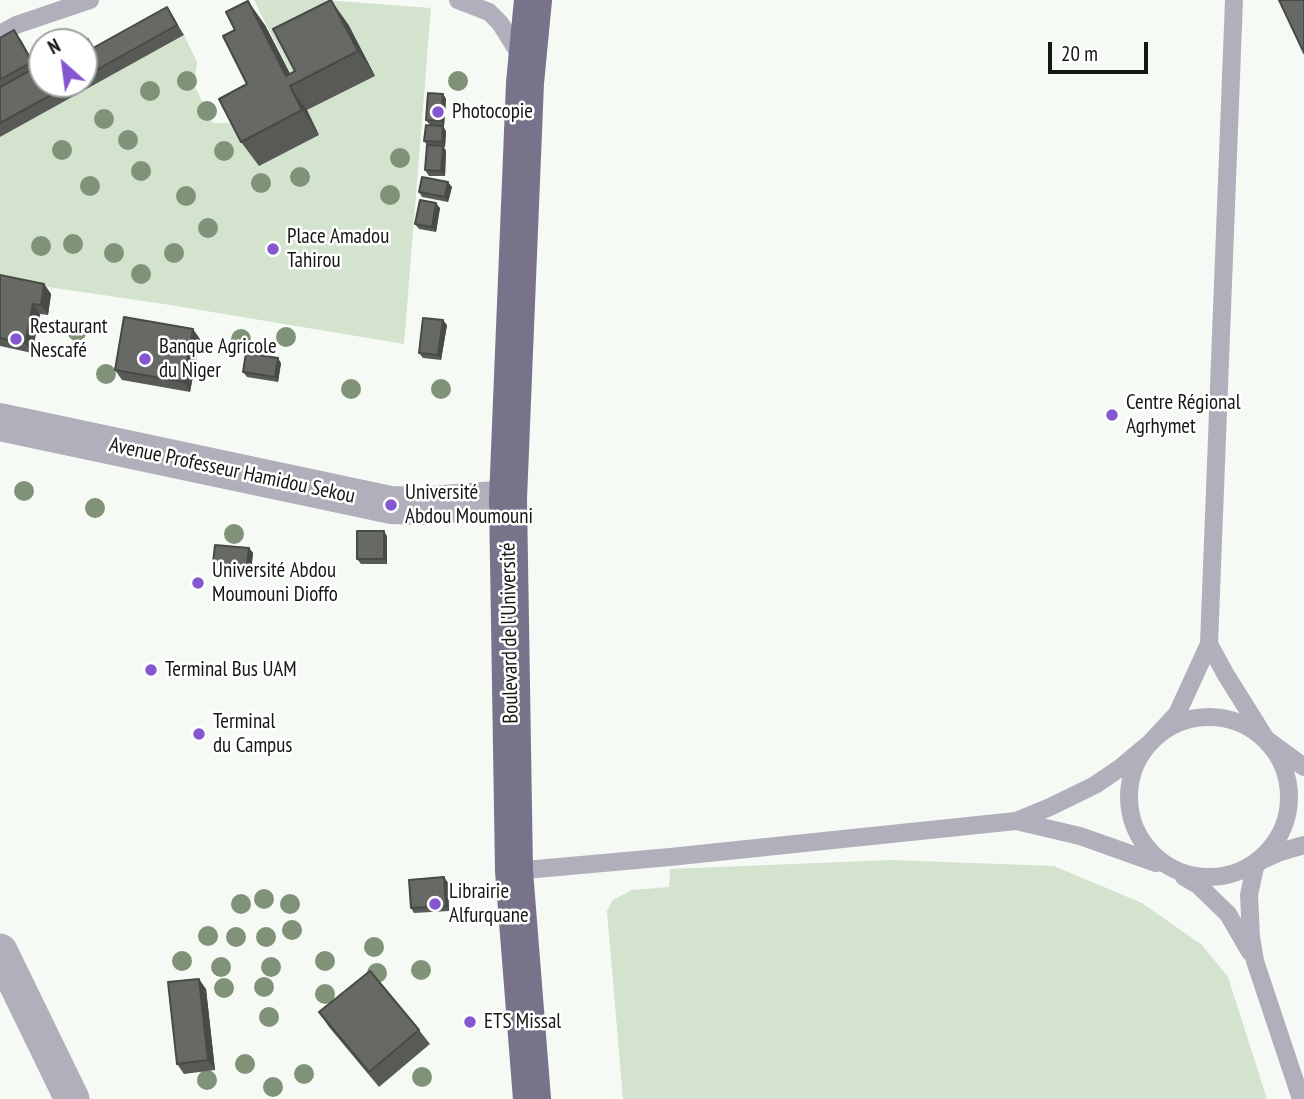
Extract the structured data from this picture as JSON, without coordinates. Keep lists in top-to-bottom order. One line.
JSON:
{"streets":{"main road":["Boulevard de l'Université"],"street":["Avenue Professeur Hamidou Sekou"]},"crossings":[["Avenue Professeur Hamidou Sekou","Boulevard de l'Université"]],"places":["Photocopie","Place Amadou Tahirou","Restaurant Nescafé","Banque Agricole du Niger","Centre Régional Agrhymet","Université Abdou Moumouni","Université Abdou Moumouni Dioffo","Terminal Bus UAM","Terminal du Campus","Librairie Alfurquane","ETS Missal"],"scale_bar":"20 m","north":"top left"}
